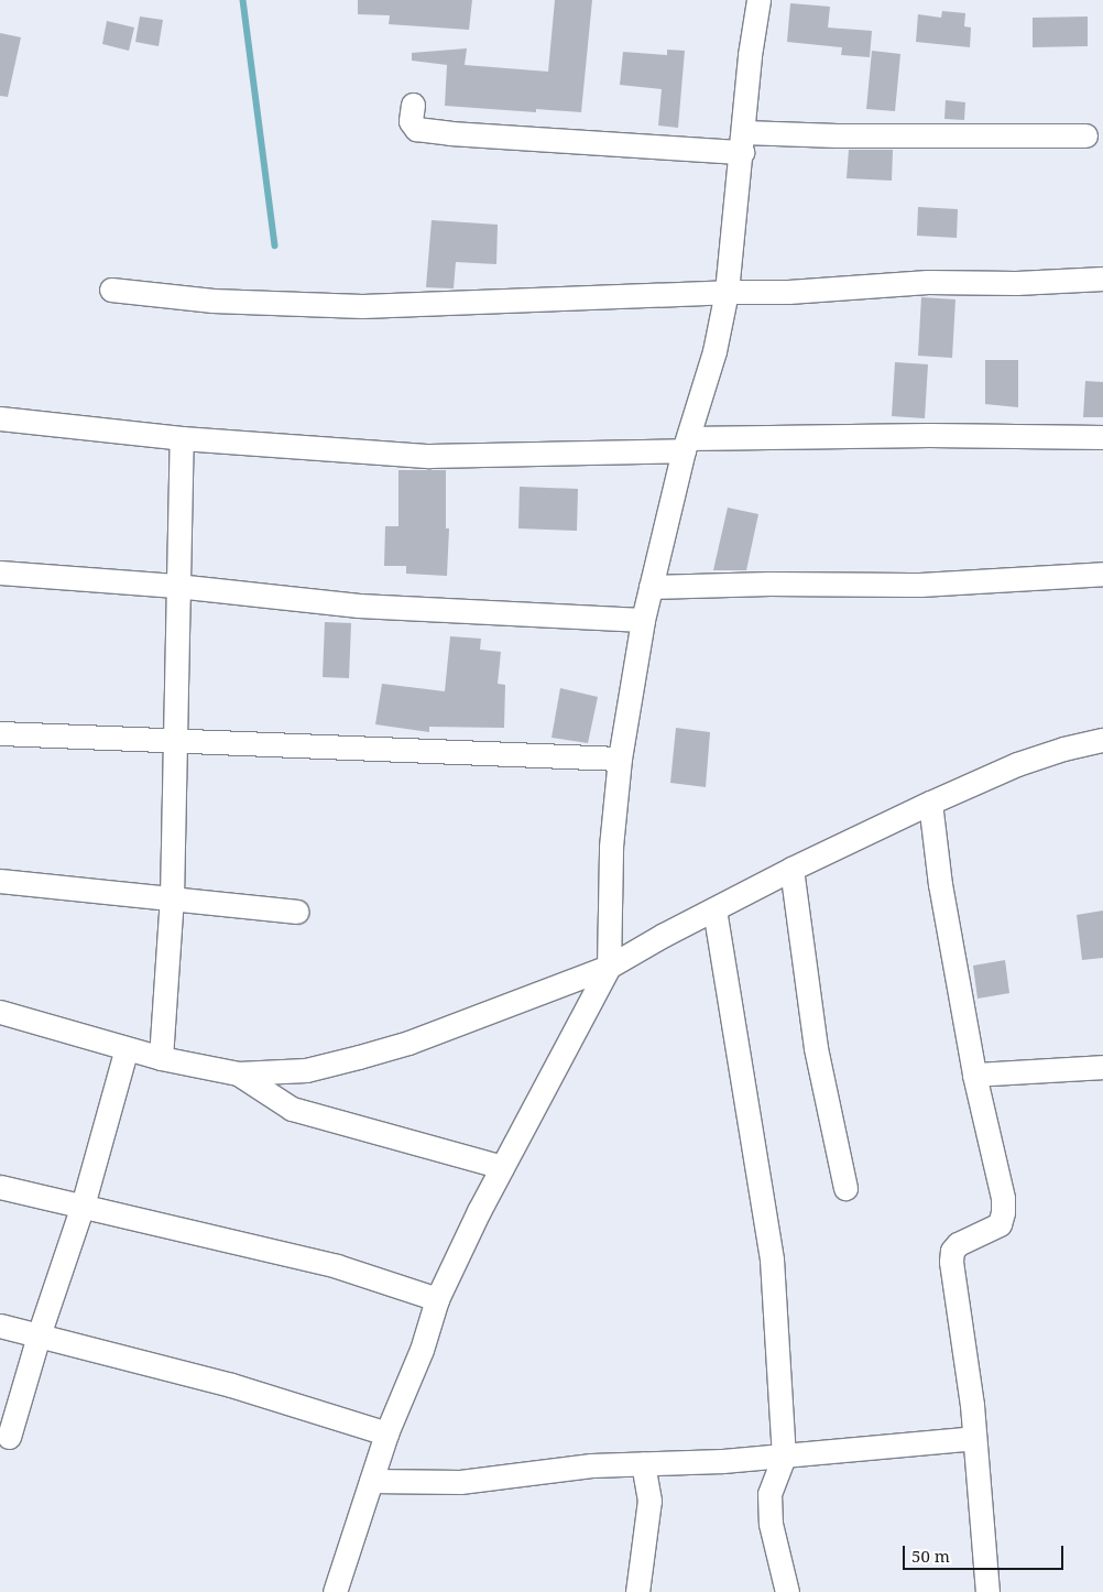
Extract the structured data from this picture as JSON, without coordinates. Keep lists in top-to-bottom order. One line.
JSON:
{"scale_bar":"50 m"}
